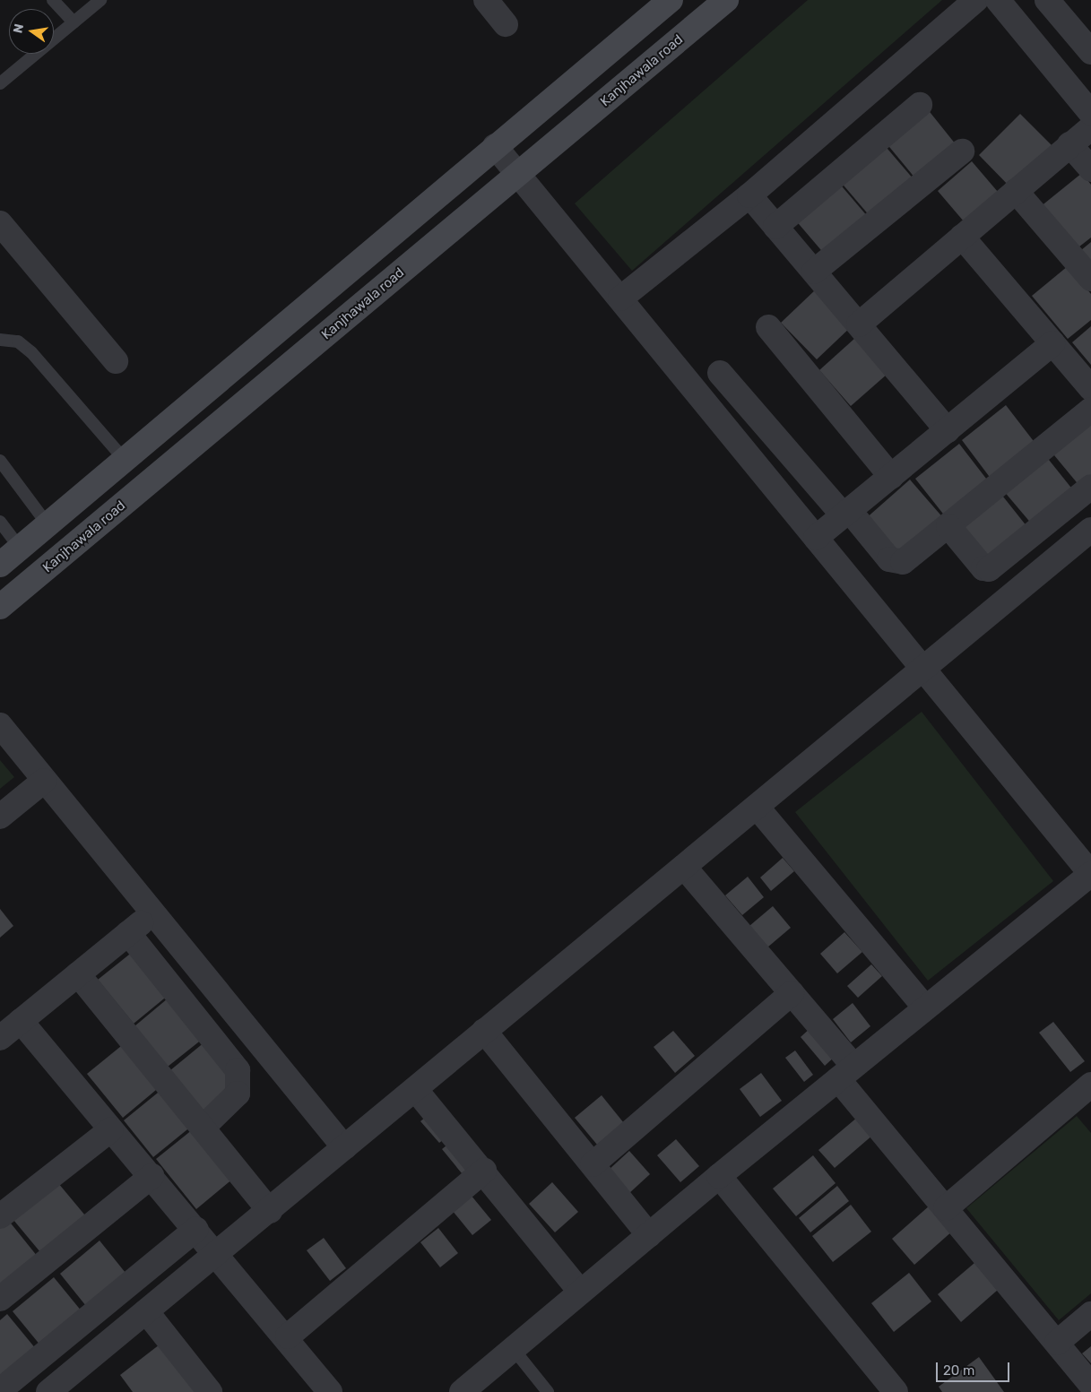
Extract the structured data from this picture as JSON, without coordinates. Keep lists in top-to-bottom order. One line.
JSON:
{"streets":{"main road":["Kanjhawala road"]},"scale_bar":"20 m","north":"left"}
